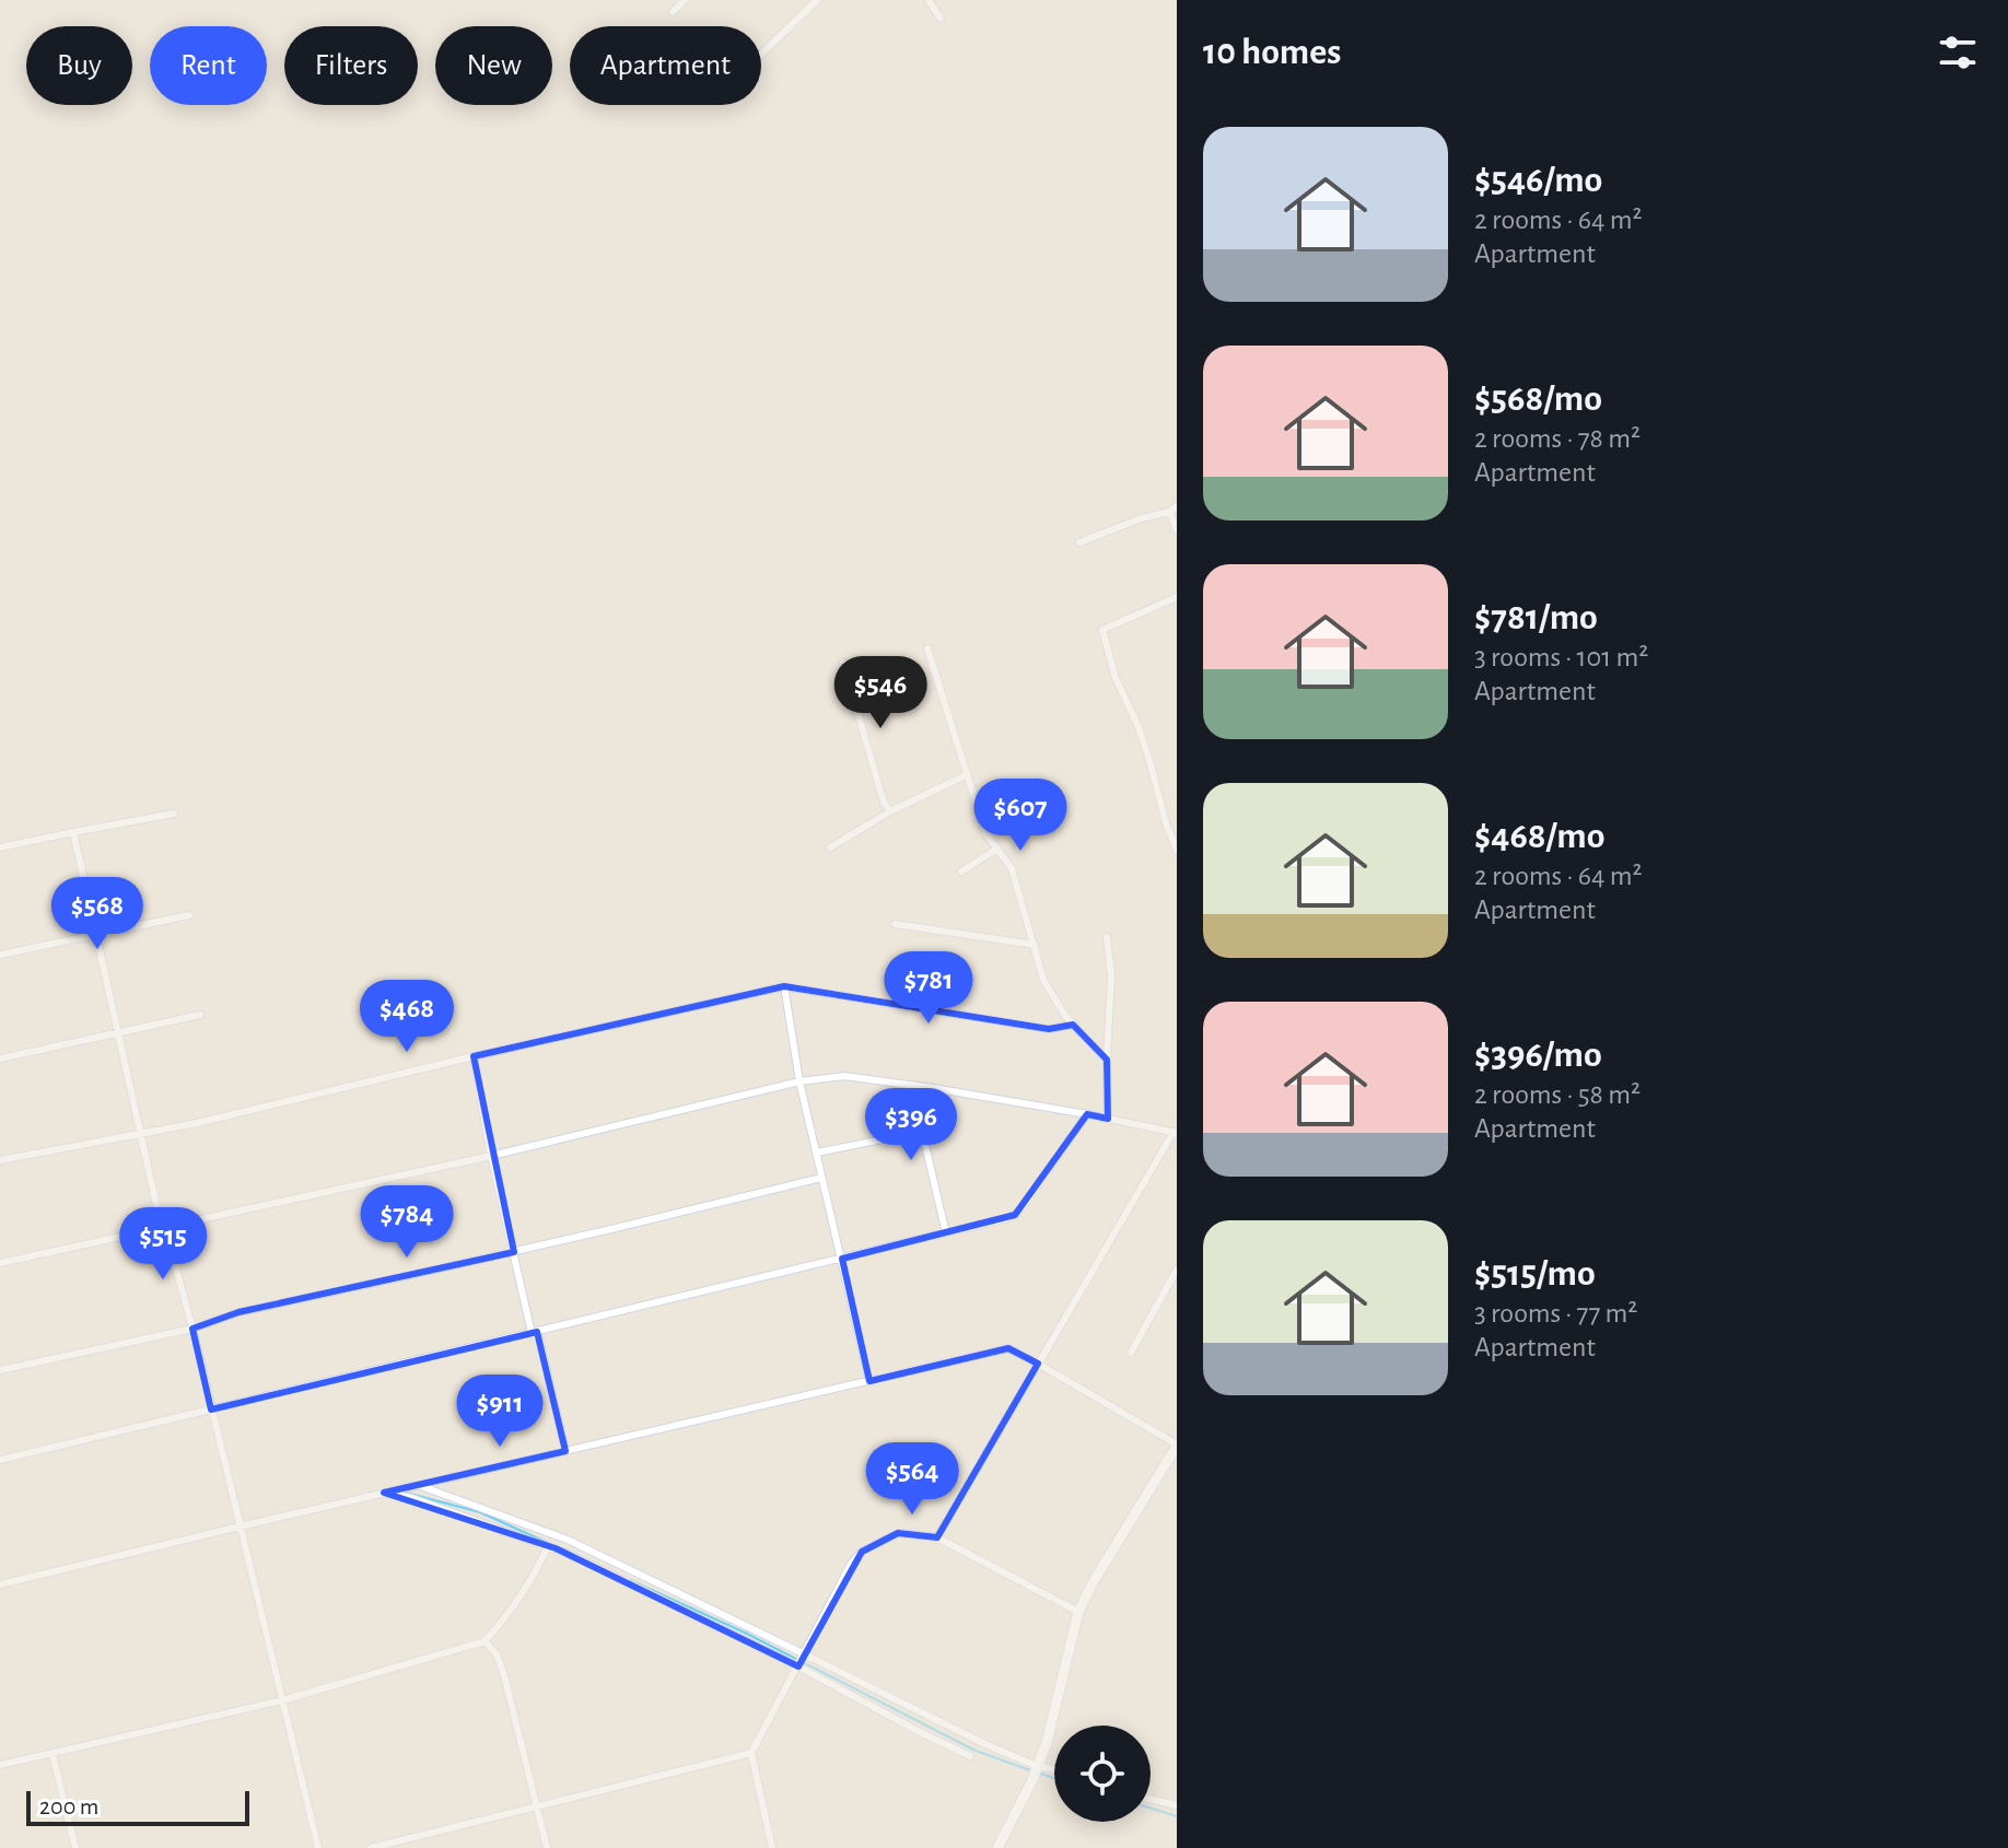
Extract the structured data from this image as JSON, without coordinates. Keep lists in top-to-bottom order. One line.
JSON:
{"scale_bar":"200 m","page":{"heading":"10 homes","chip":["Buy","Rent","Filters","New","Apartment"],"list":[{"name":"$546/mo","note":"2 rooms · 64 m² · Apartment"},{"name":"$568/mo","note":"2 rooms · 78 m² · Apartment"},{"name":"$781/mo","note":"3 rooms · 101 m² · Apartment"},{"name":"$468/mo","note":"2 rooms · 64 m² · Apartment"},{"name":"$396/mo","note":"2 rooms · 58 m² · Apartment"},{"name":"$515/mo","note":"3 rooms · 77 m² · Apartment"}],"price":["$546","$607","$568","$781","$468","$396","$784","$515","$911","$564"],"scale":"200 m"}}
